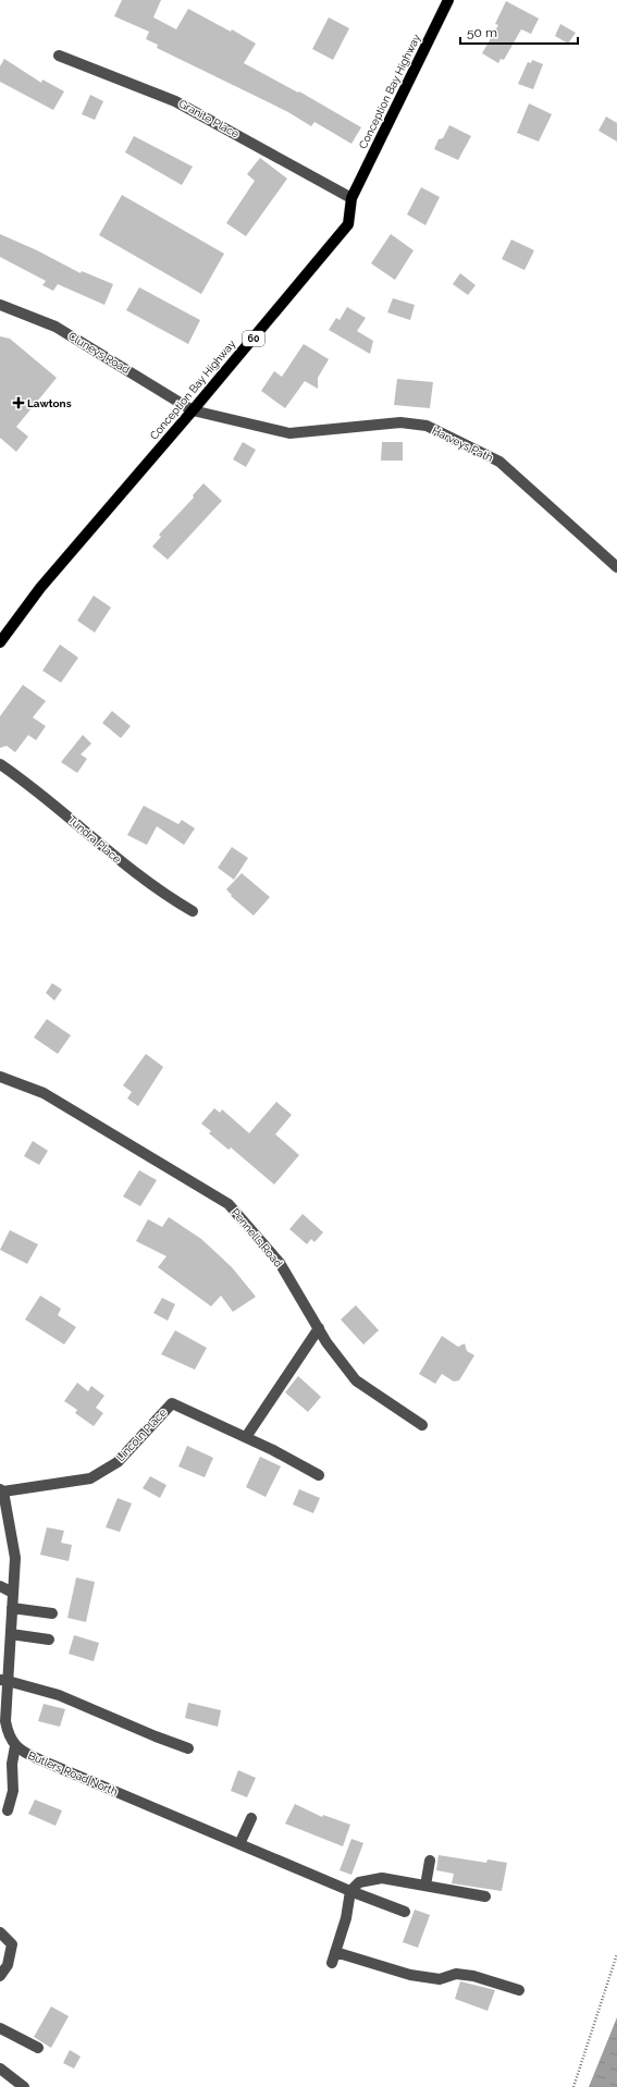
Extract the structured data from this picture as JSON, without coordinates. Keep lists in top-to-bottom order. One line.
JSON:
{"streets":{"main road":["Conception Bay Highway","60"],"street":["Granite Place","Cluneys Road","Harveys Path","Tundra Place","Pennells Road","Lincoln Place","Butlers Road North"]},"crossings":[["Conception Bay Highway","Granite Place"],["Conception Bay Highway","Cluneys Road"],["Conception Bay Highway","Harveys Path"],["Cluneys Road","Harveys Path"],["Lincoln Place","Butlers Road North"]],"places":{"health":["Lawtons"]},"scale_bar":"50 m"}
